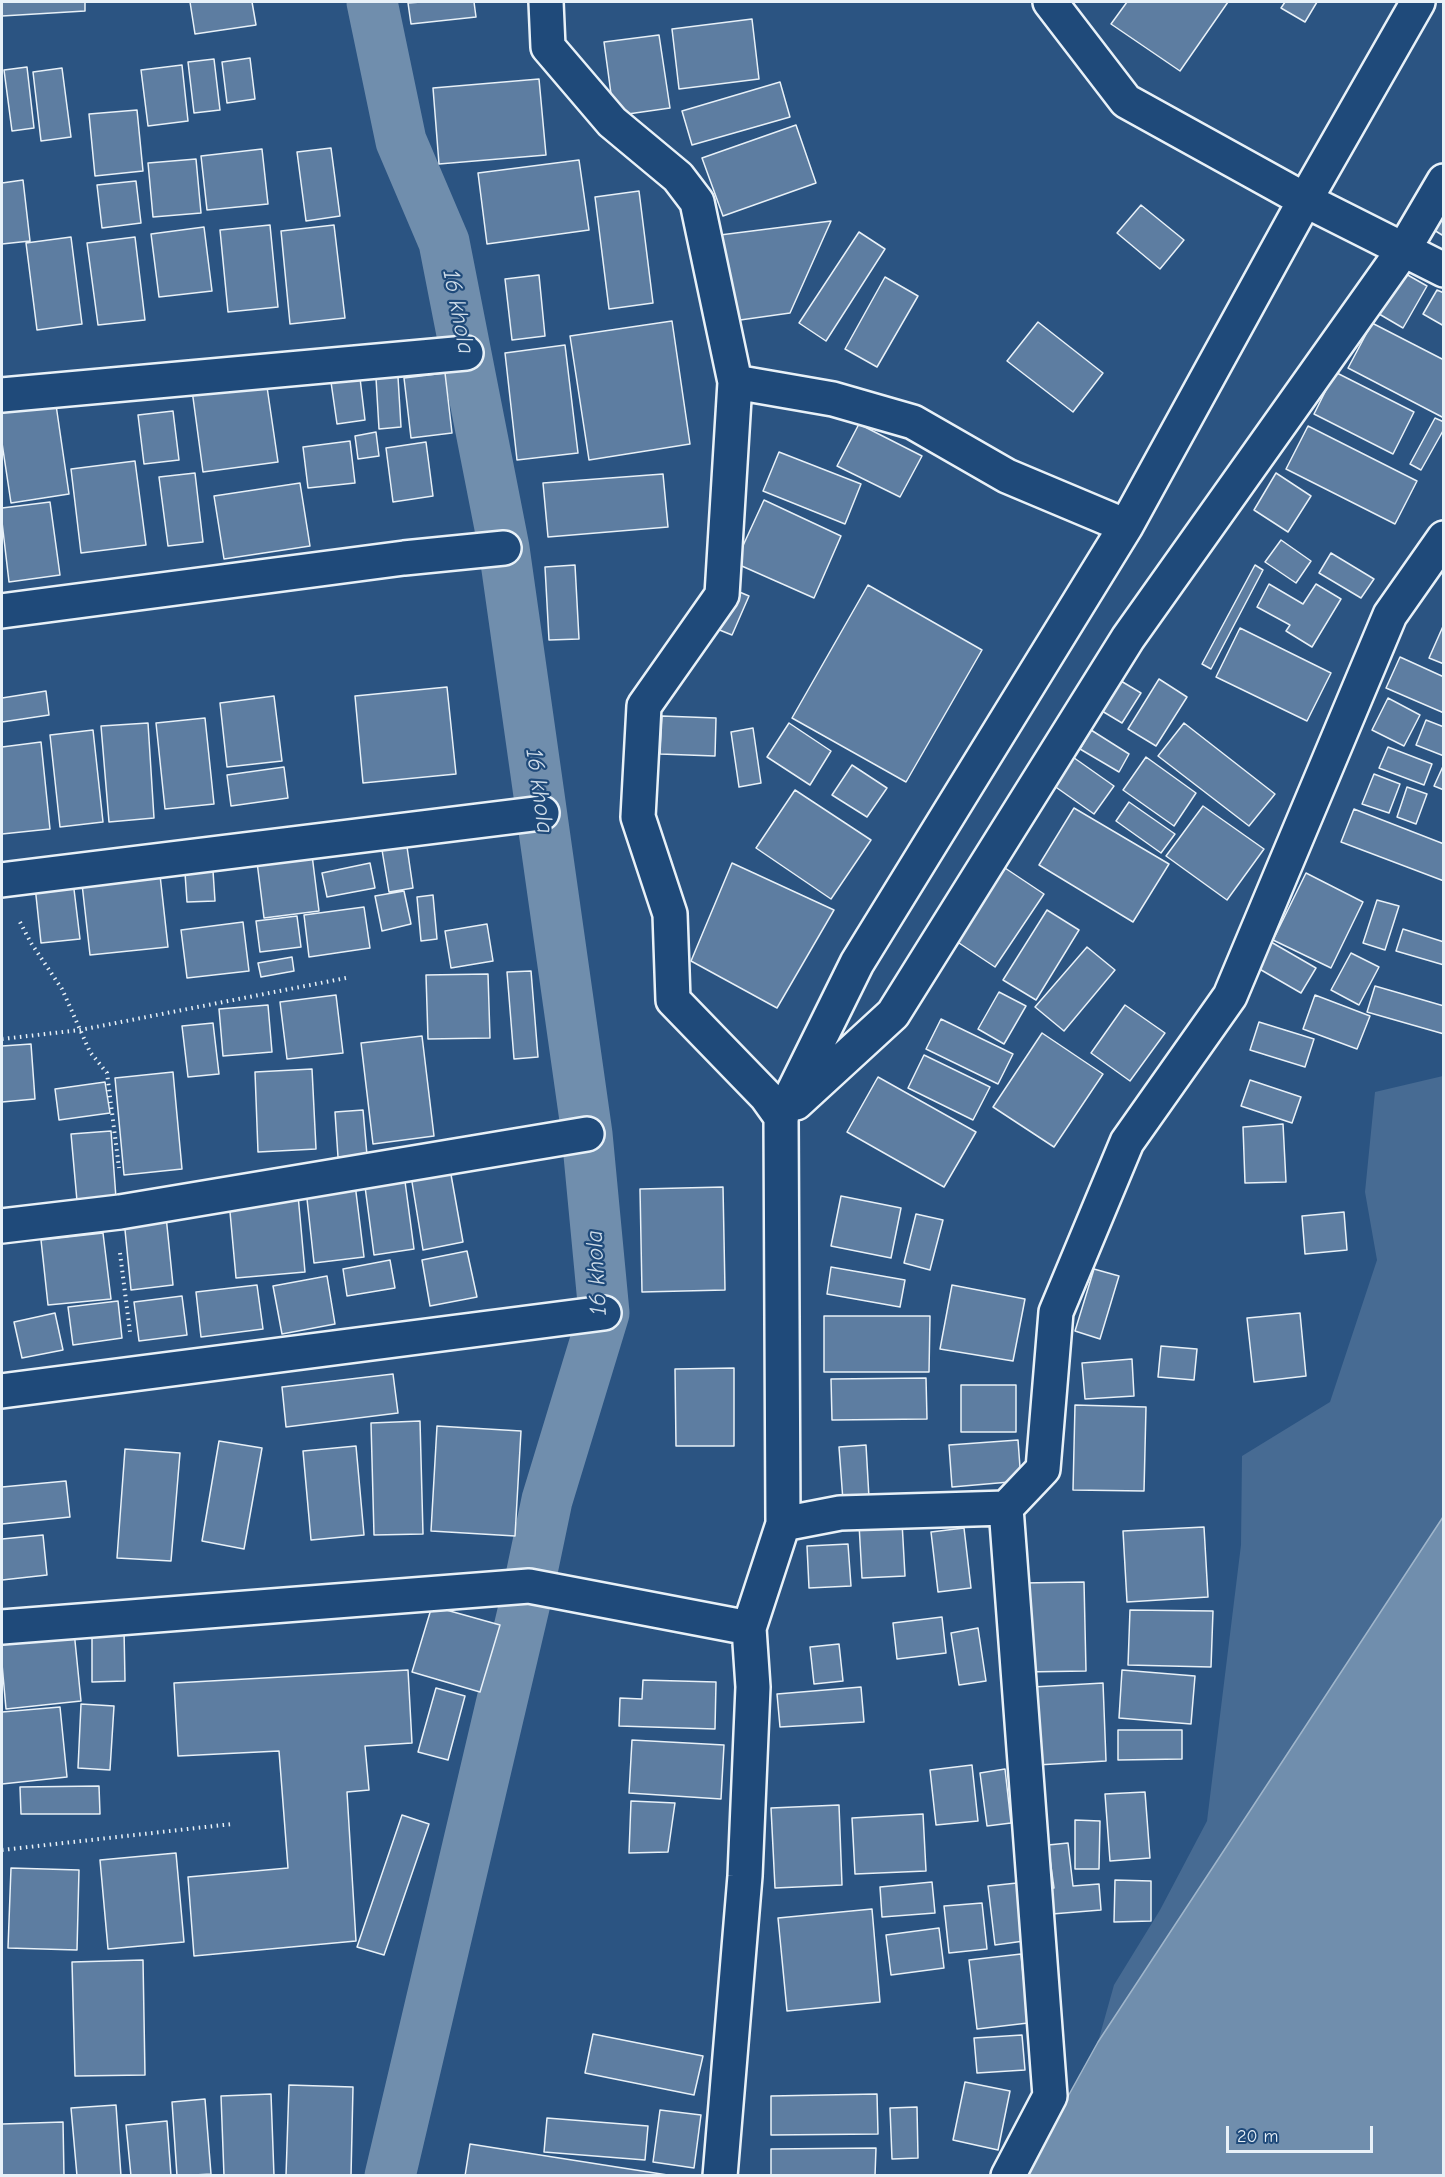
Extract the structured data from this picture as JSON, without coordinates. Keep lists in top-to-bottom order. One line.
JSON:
{"water":["16 khola"],"scale_bar":"20 m"}
